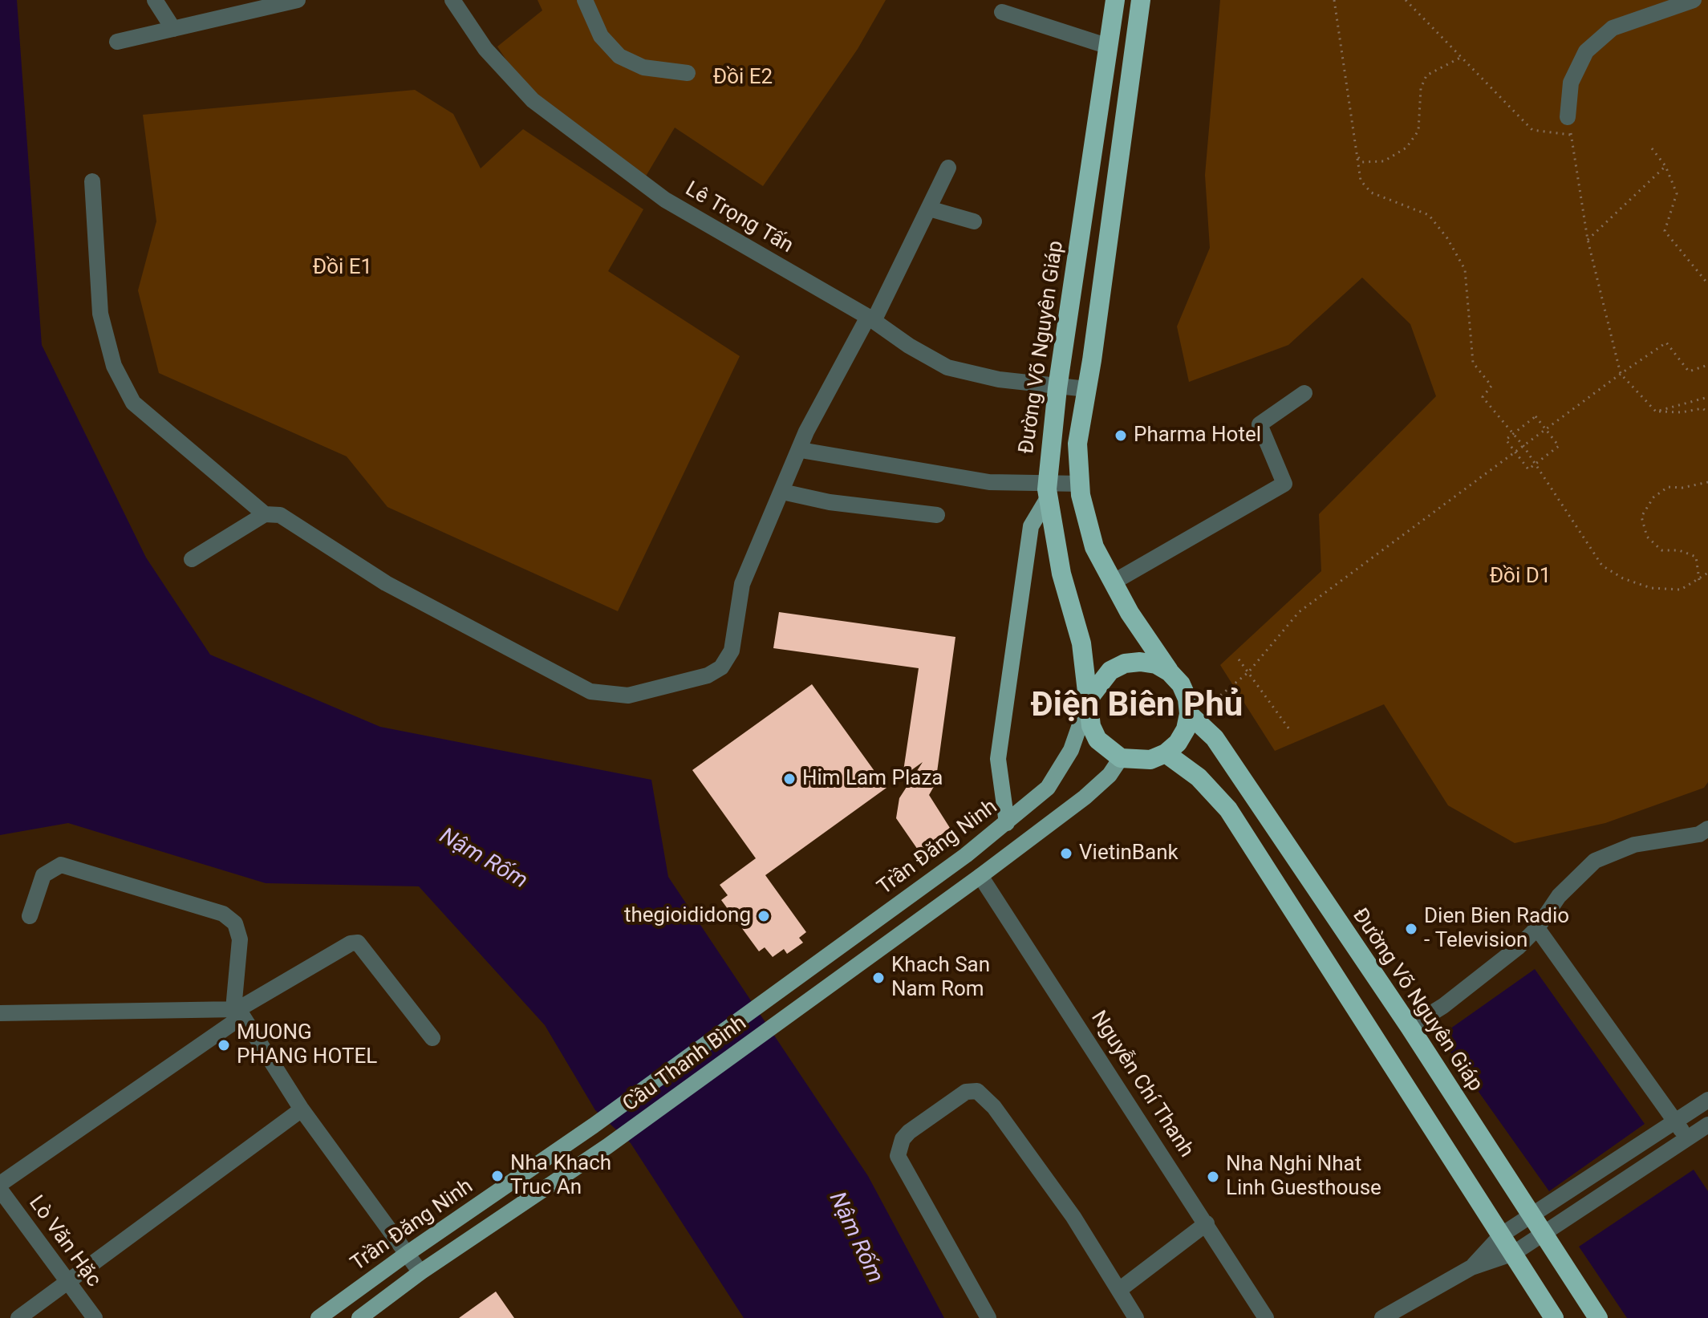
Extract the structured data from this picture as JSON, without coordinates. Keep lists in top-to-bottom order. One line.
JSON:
{"streets":{"highway":["Đường Võ Nguyên Giáp"],"main road":["Trần Đăng Ninh","Cầu Thanh Bình"],"street":["Lê Trọng Tấn","Nguyễn Chí Thanh","Lò Văn Hặc"]},"crossings":[["Lê Trọng Tấn","Đường Võ Nguyên Giáp"],["Đường Võ Nguyên Giáp","Trần Đăng Ninh"],["Trần Đăng Ninh","Cầu Thanh Bình"],["Cầu Thanh Bình","Nguyễn Chí Thanh"]],"districts":["Điện Biên Phủ"],"water":["Nậm Rốm"],"parks":["Đồi E2","Đồi E1","Đồi D1"],"places":["Pharma Hotel","Him Lam Plaza","VietinBank","thegioididong","Dien Bien Radio - Television","Khach San Nam Rom","MUONG PHANG HOTEL","Nha Khach Truc An","Nha Nghi Nhat Linh Guesthouse"]}
